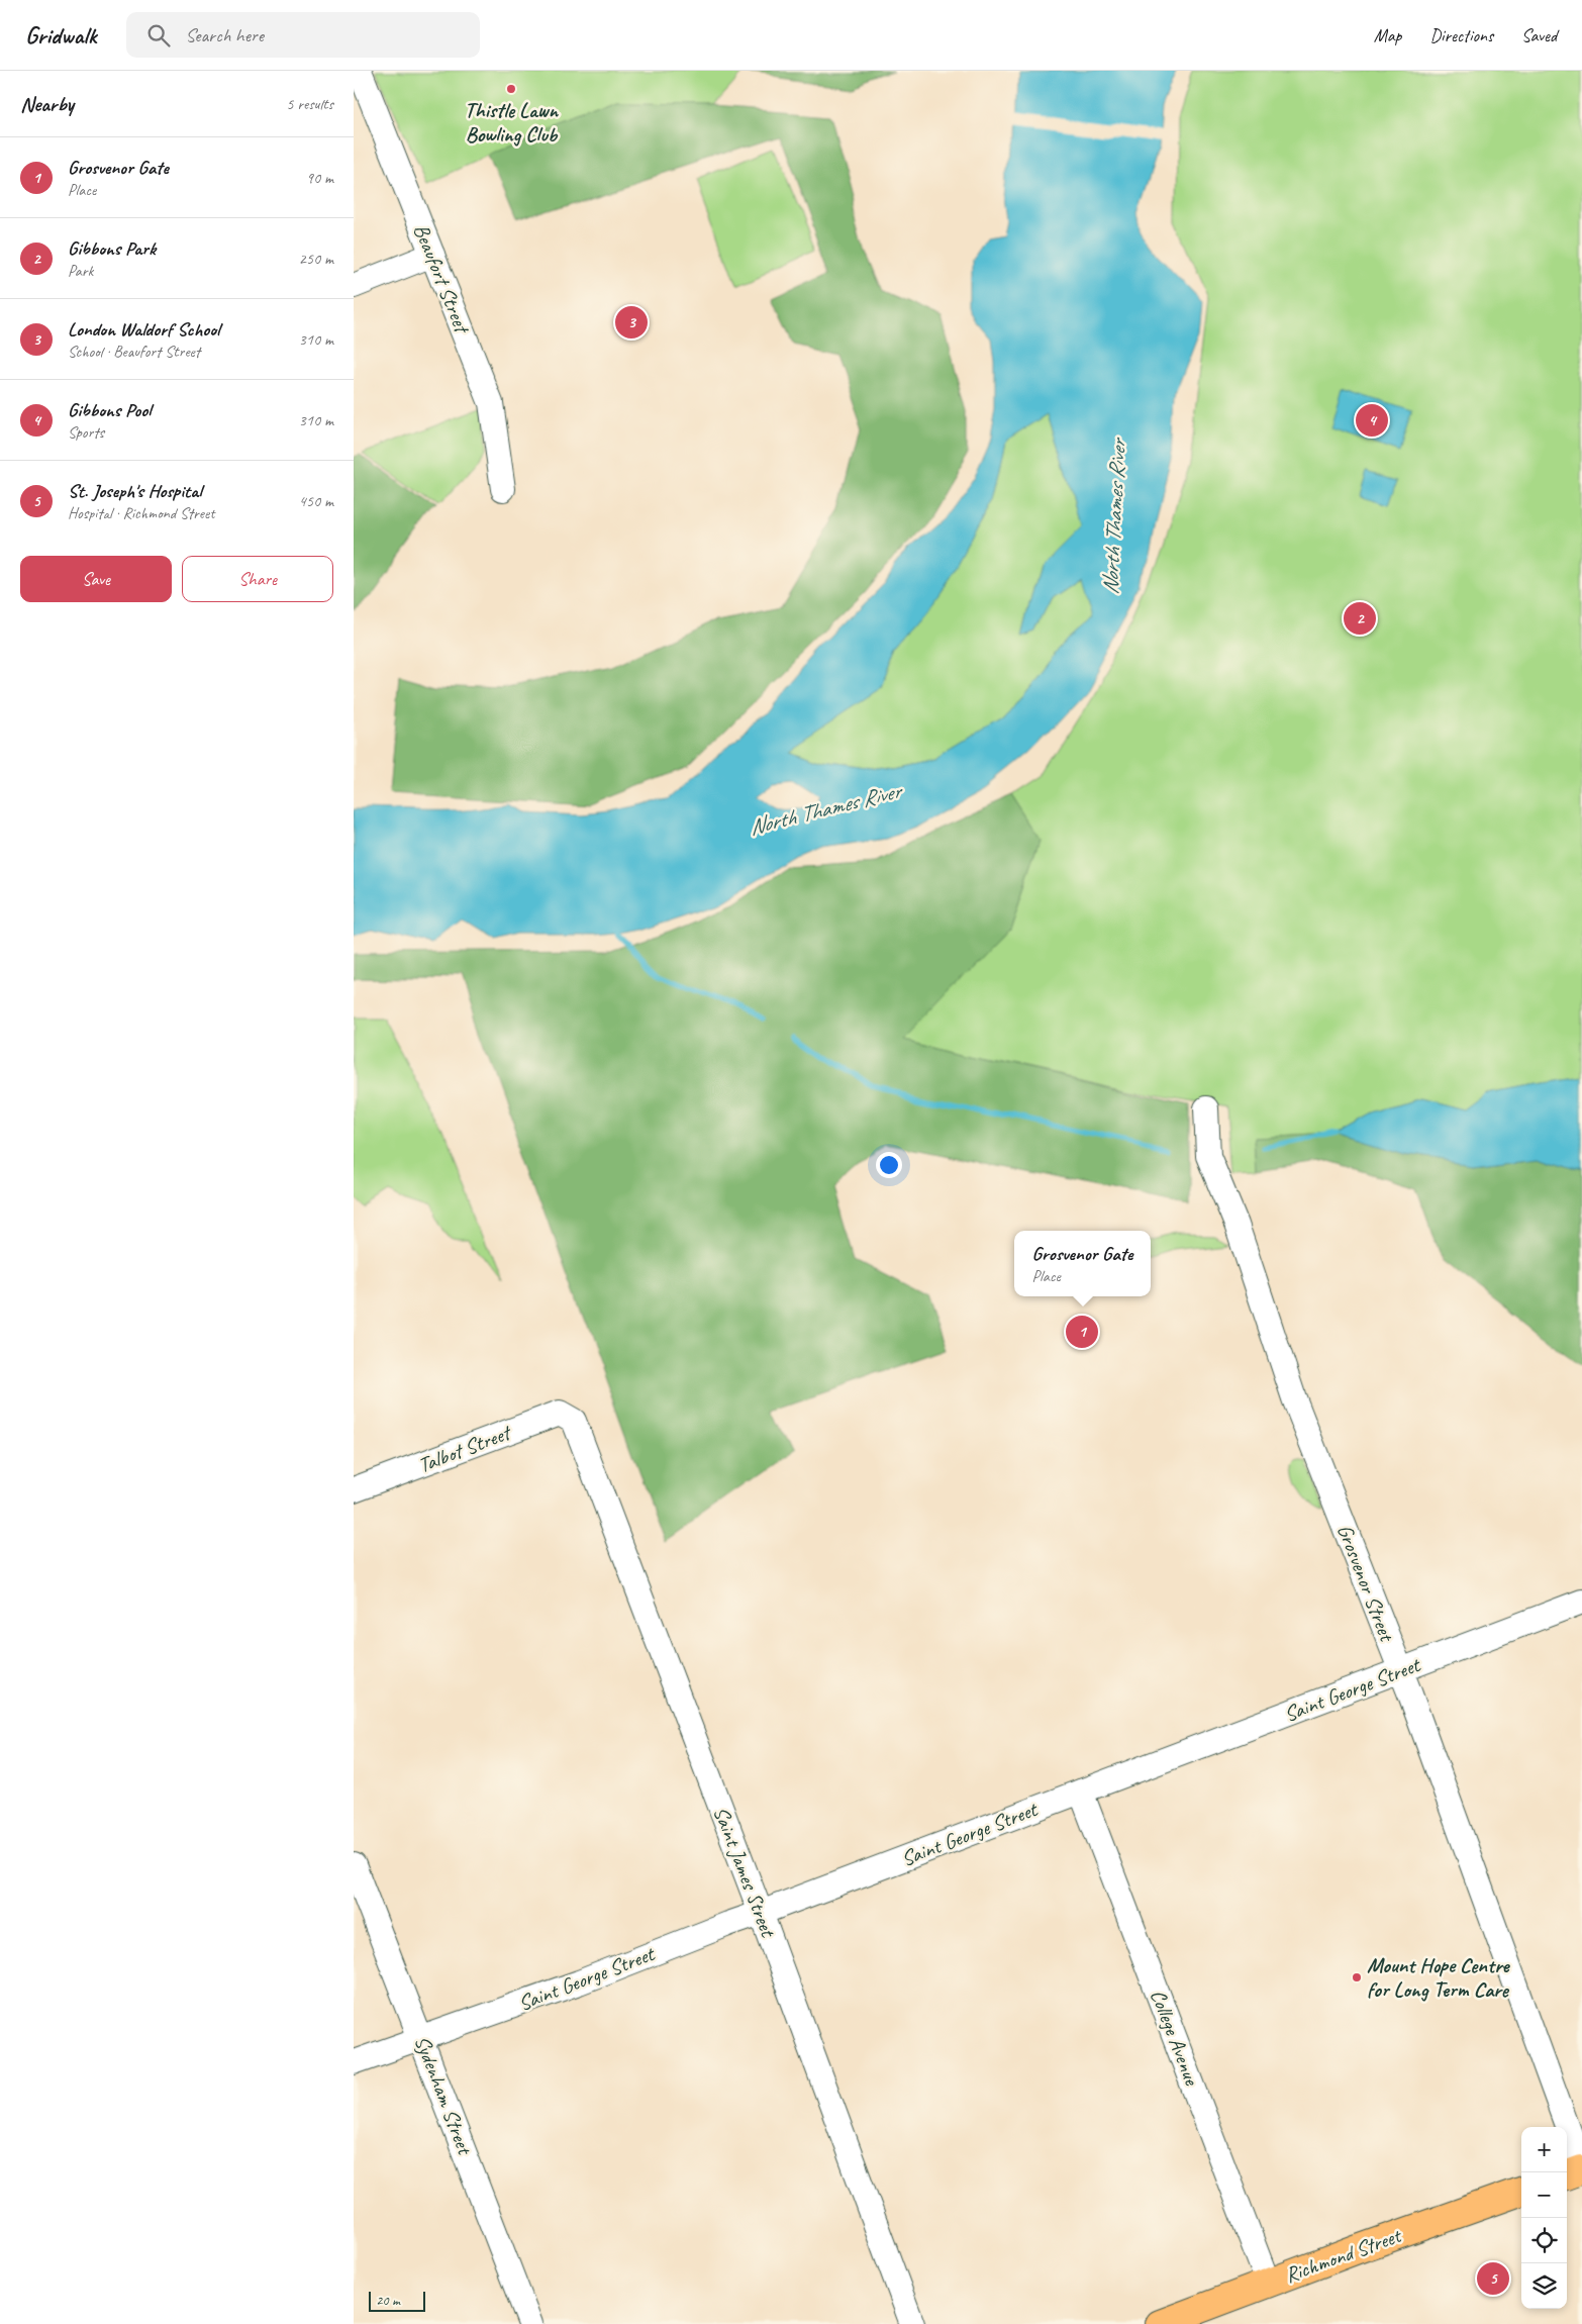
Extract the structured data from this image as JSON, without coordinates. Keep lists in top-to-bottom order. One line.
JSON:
{"streets":{"main road":["Richmond Street"],"street":["Beaufort Street","Talbot Street","Grosvenor Street","Saint George Street","Saint James Street","College Avenue","Sydenham Street"]},"crossings":[["Talbot Street","Saint James Street"],["Grosvenor Street","Saint George Street"],["Saint George Street","Saint James Street"],["Saint George Street","College Avenue"],["Saint George Street","Sydenham Street"],["College Avenue","Richmond Street"]],"water":["North Thames River"],"places":["Thistle Lawn Bowling Club","Mount Hope Centre for Long Term Care"],"scale_bar":"20 m","page":{"header":"Gridwalk","search":"Search here","nav":["Map","Directions","Saved"],"heading":["Nearby","5 results"],"list":[{"mark":"1","name":"Grosvenor Gate","note":"Place","value":"90 m"},{"mark":"2","name":"Gibbons Park","note":"Park","value":"250 m"},{"mark":"3","name":"London Waldorf School","note":"School · Beaufort Street","value":"310 m"},{"mark":"4","name":"Gibbons Pool","note":"Sports","value":"310 m"},{"mark":"5","name":"St. Joseph's Hospital","note":"Hospital · Richmond Street","value":"450 m"}],"pins":["3","4","2","1","5"],"buttons":["Save","Share"],"popup":["Grosvenor Gate","Place"],"map_buttons":["+","−"],"scale":"20 m"}}
